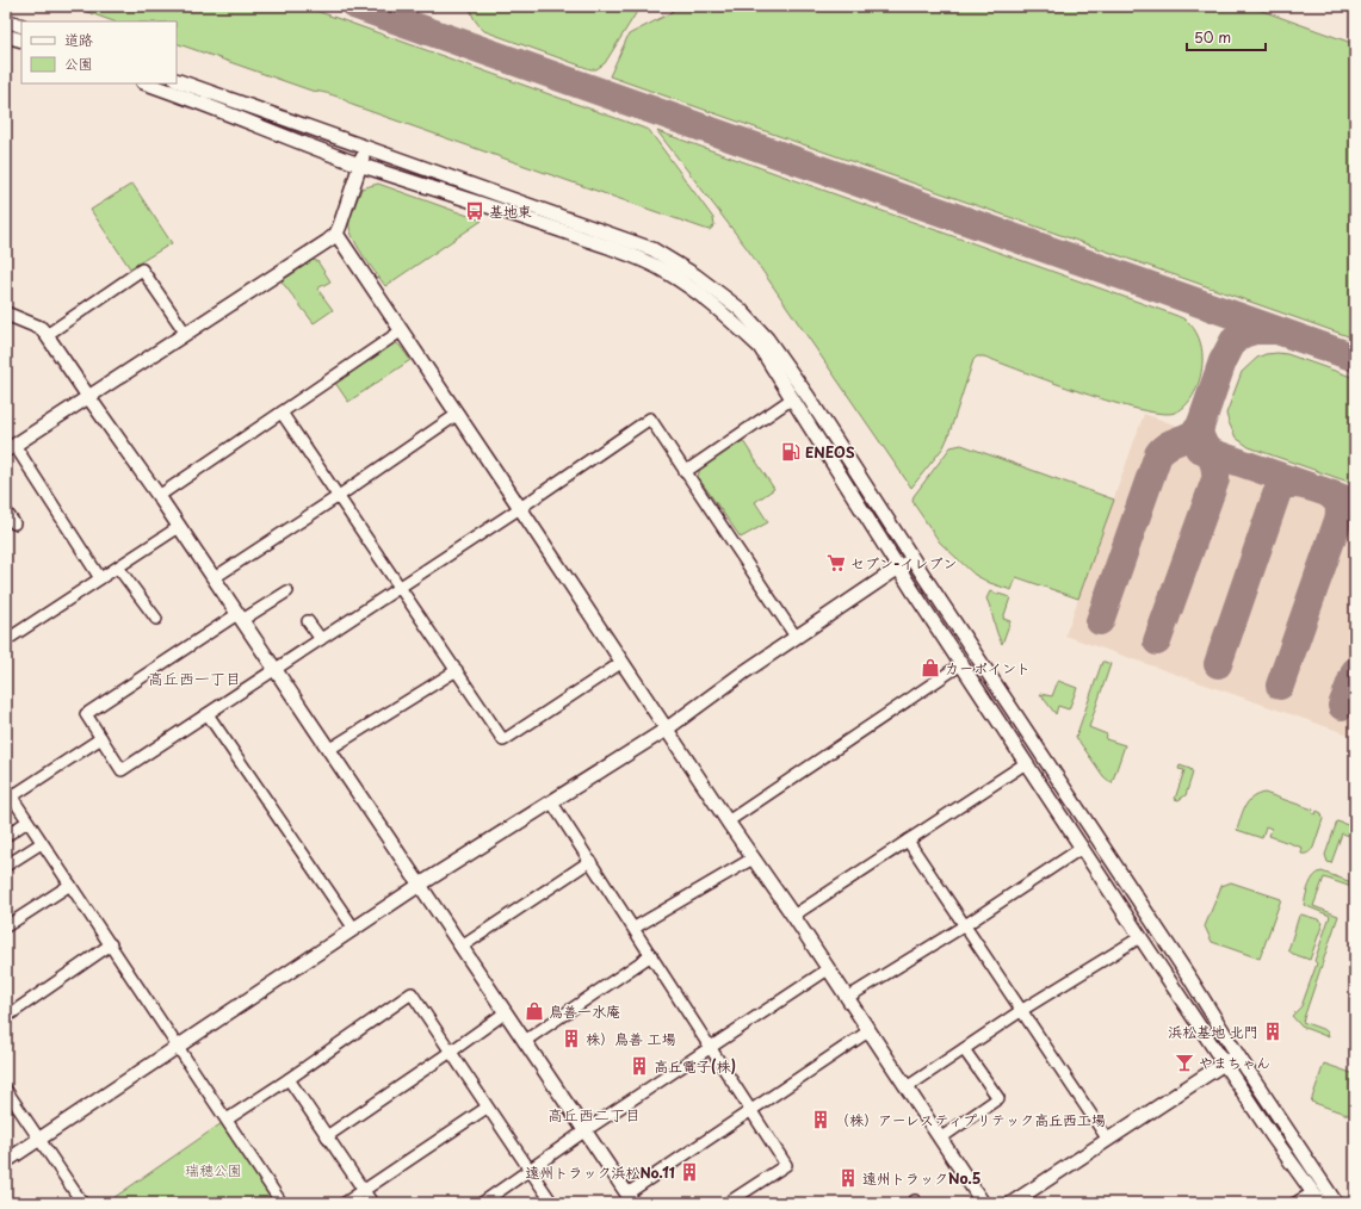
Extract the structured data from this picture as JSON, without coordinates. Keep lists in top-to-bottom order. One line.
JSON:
{"districts":["高丘西一丁目","高丘西二丁目"],"parks":["瑞穂公園"],"places":{"bus stop":["基地東"],"fuel station":["ENEOS"],"supermarket":["セブン-イレブン"],"shop":["カーポイント","鳥善一水庵"],"building":["浜松基地 北門","株）鳥善 工場","高丘電子(株)","（株）アーレスティプリテック高丘西工場","遠州トラック浜松No.11","遠州トラックNo.5"],"bar":["やまちゃん"]},"legend":["道路","公園"],"scale_bar":"50 m"}
